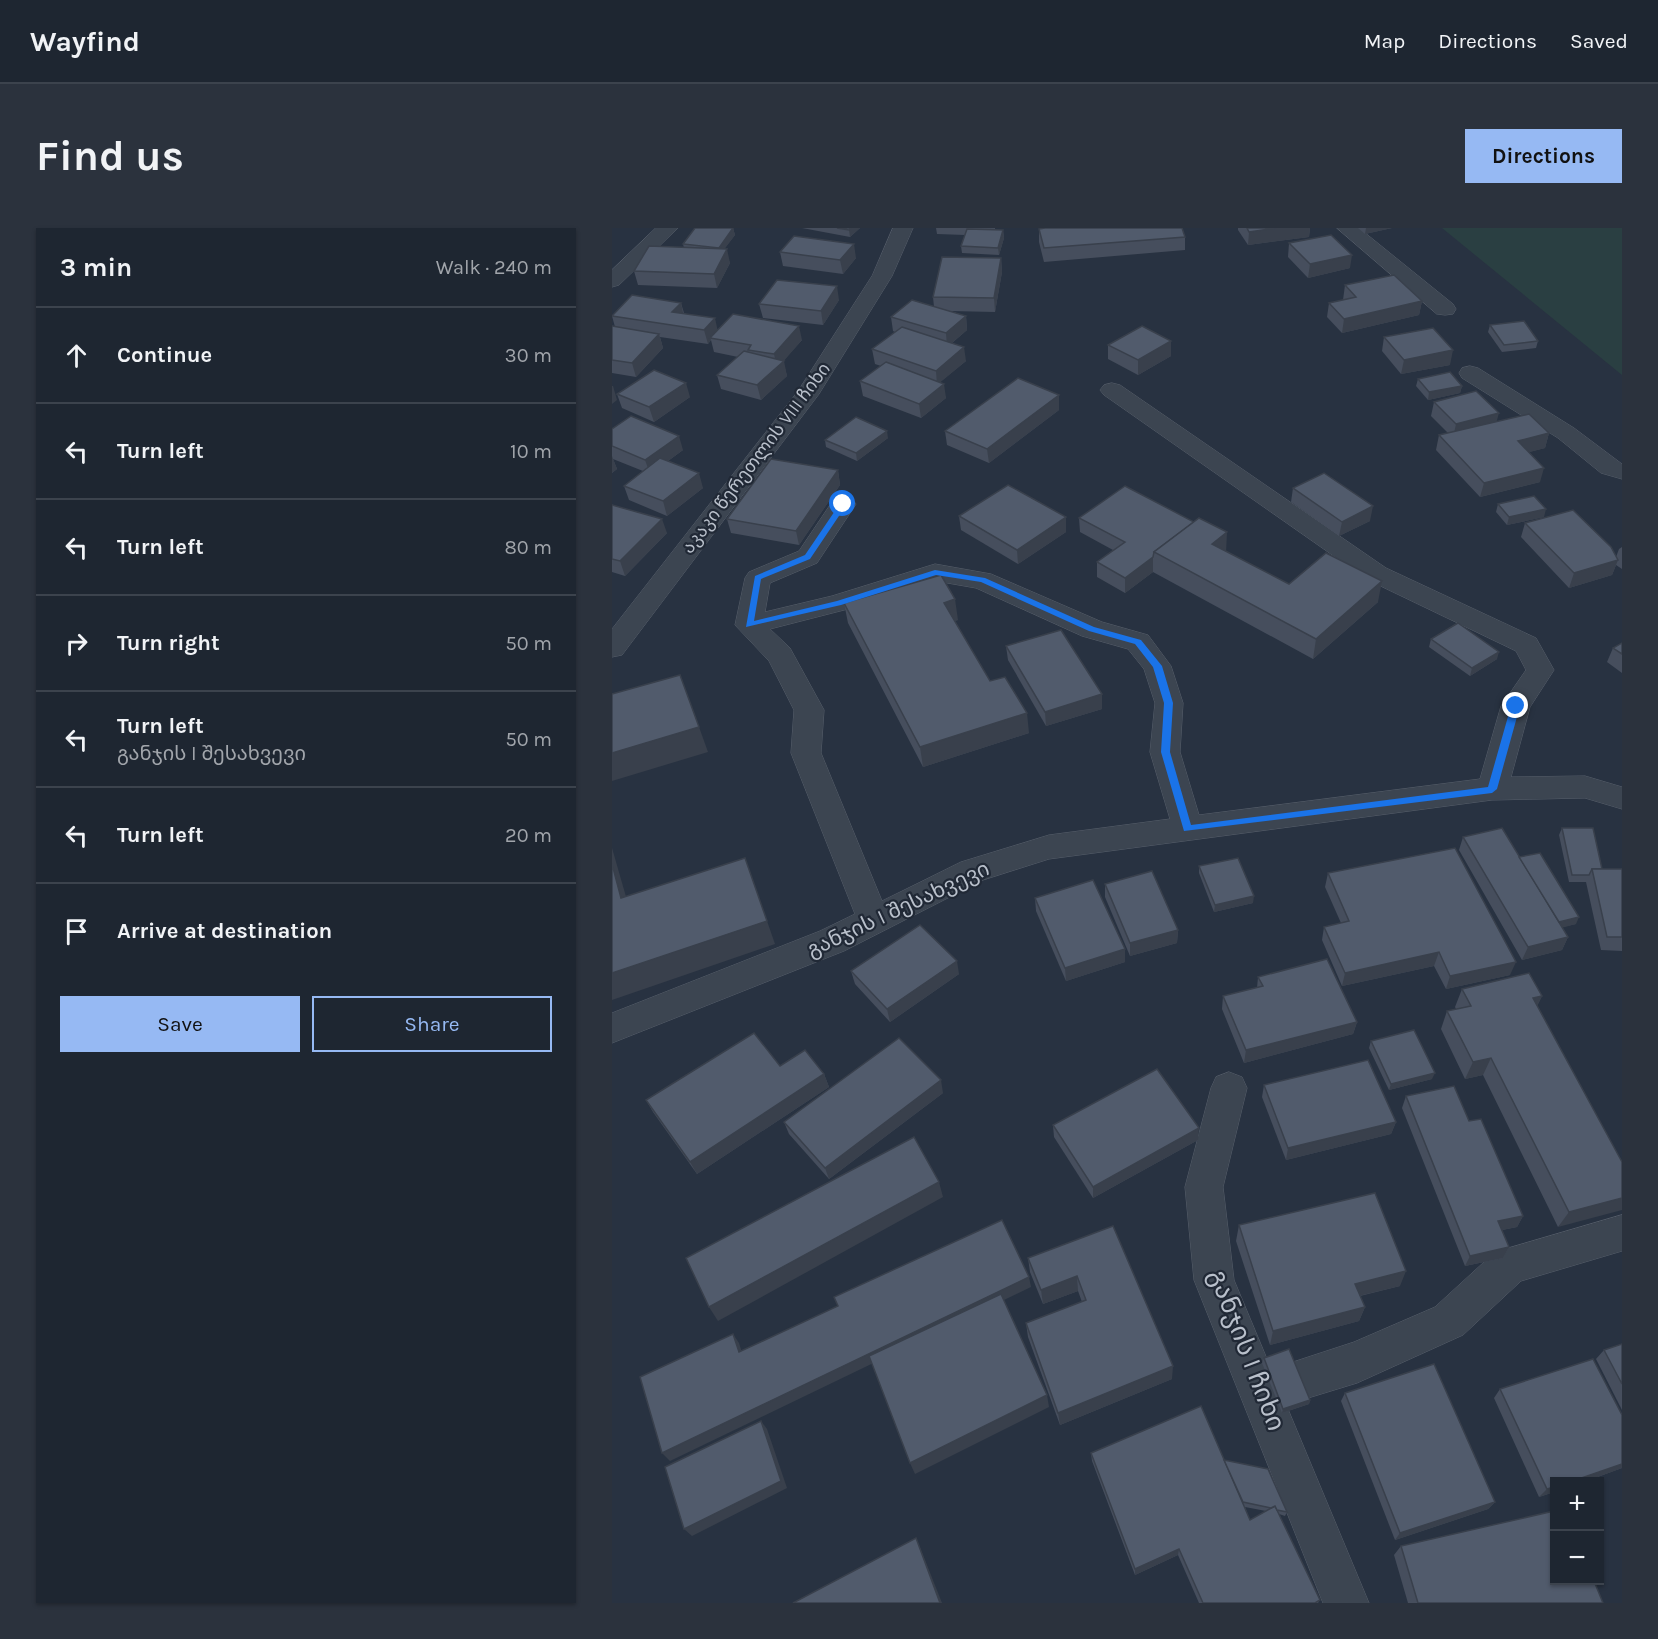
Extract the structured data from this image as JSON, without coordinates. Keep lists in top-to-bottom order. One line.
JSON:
{"streets":{"street":["აკაკი წერეთლის VIII ჩიხი","განჯის I შესახვევი","განჯის I ჩიხი"]},"page":{"header":"Wayfind","nav":["Map","Directions","Saved"],"buttons":["Directions",["Save","Share"]],"title":"Find us","heading":["3 min","Walk · 240 m"],"list":[["Continue","30 m"],["Turn left","10 m"],["Turn left","80 m"],["Turn right","50 m"],["Turn left","განჯის I შესახვევი","50 m"],["Turn left","20 m"],"Arrive at destination"],"map_buttons":["+","−"]}}
